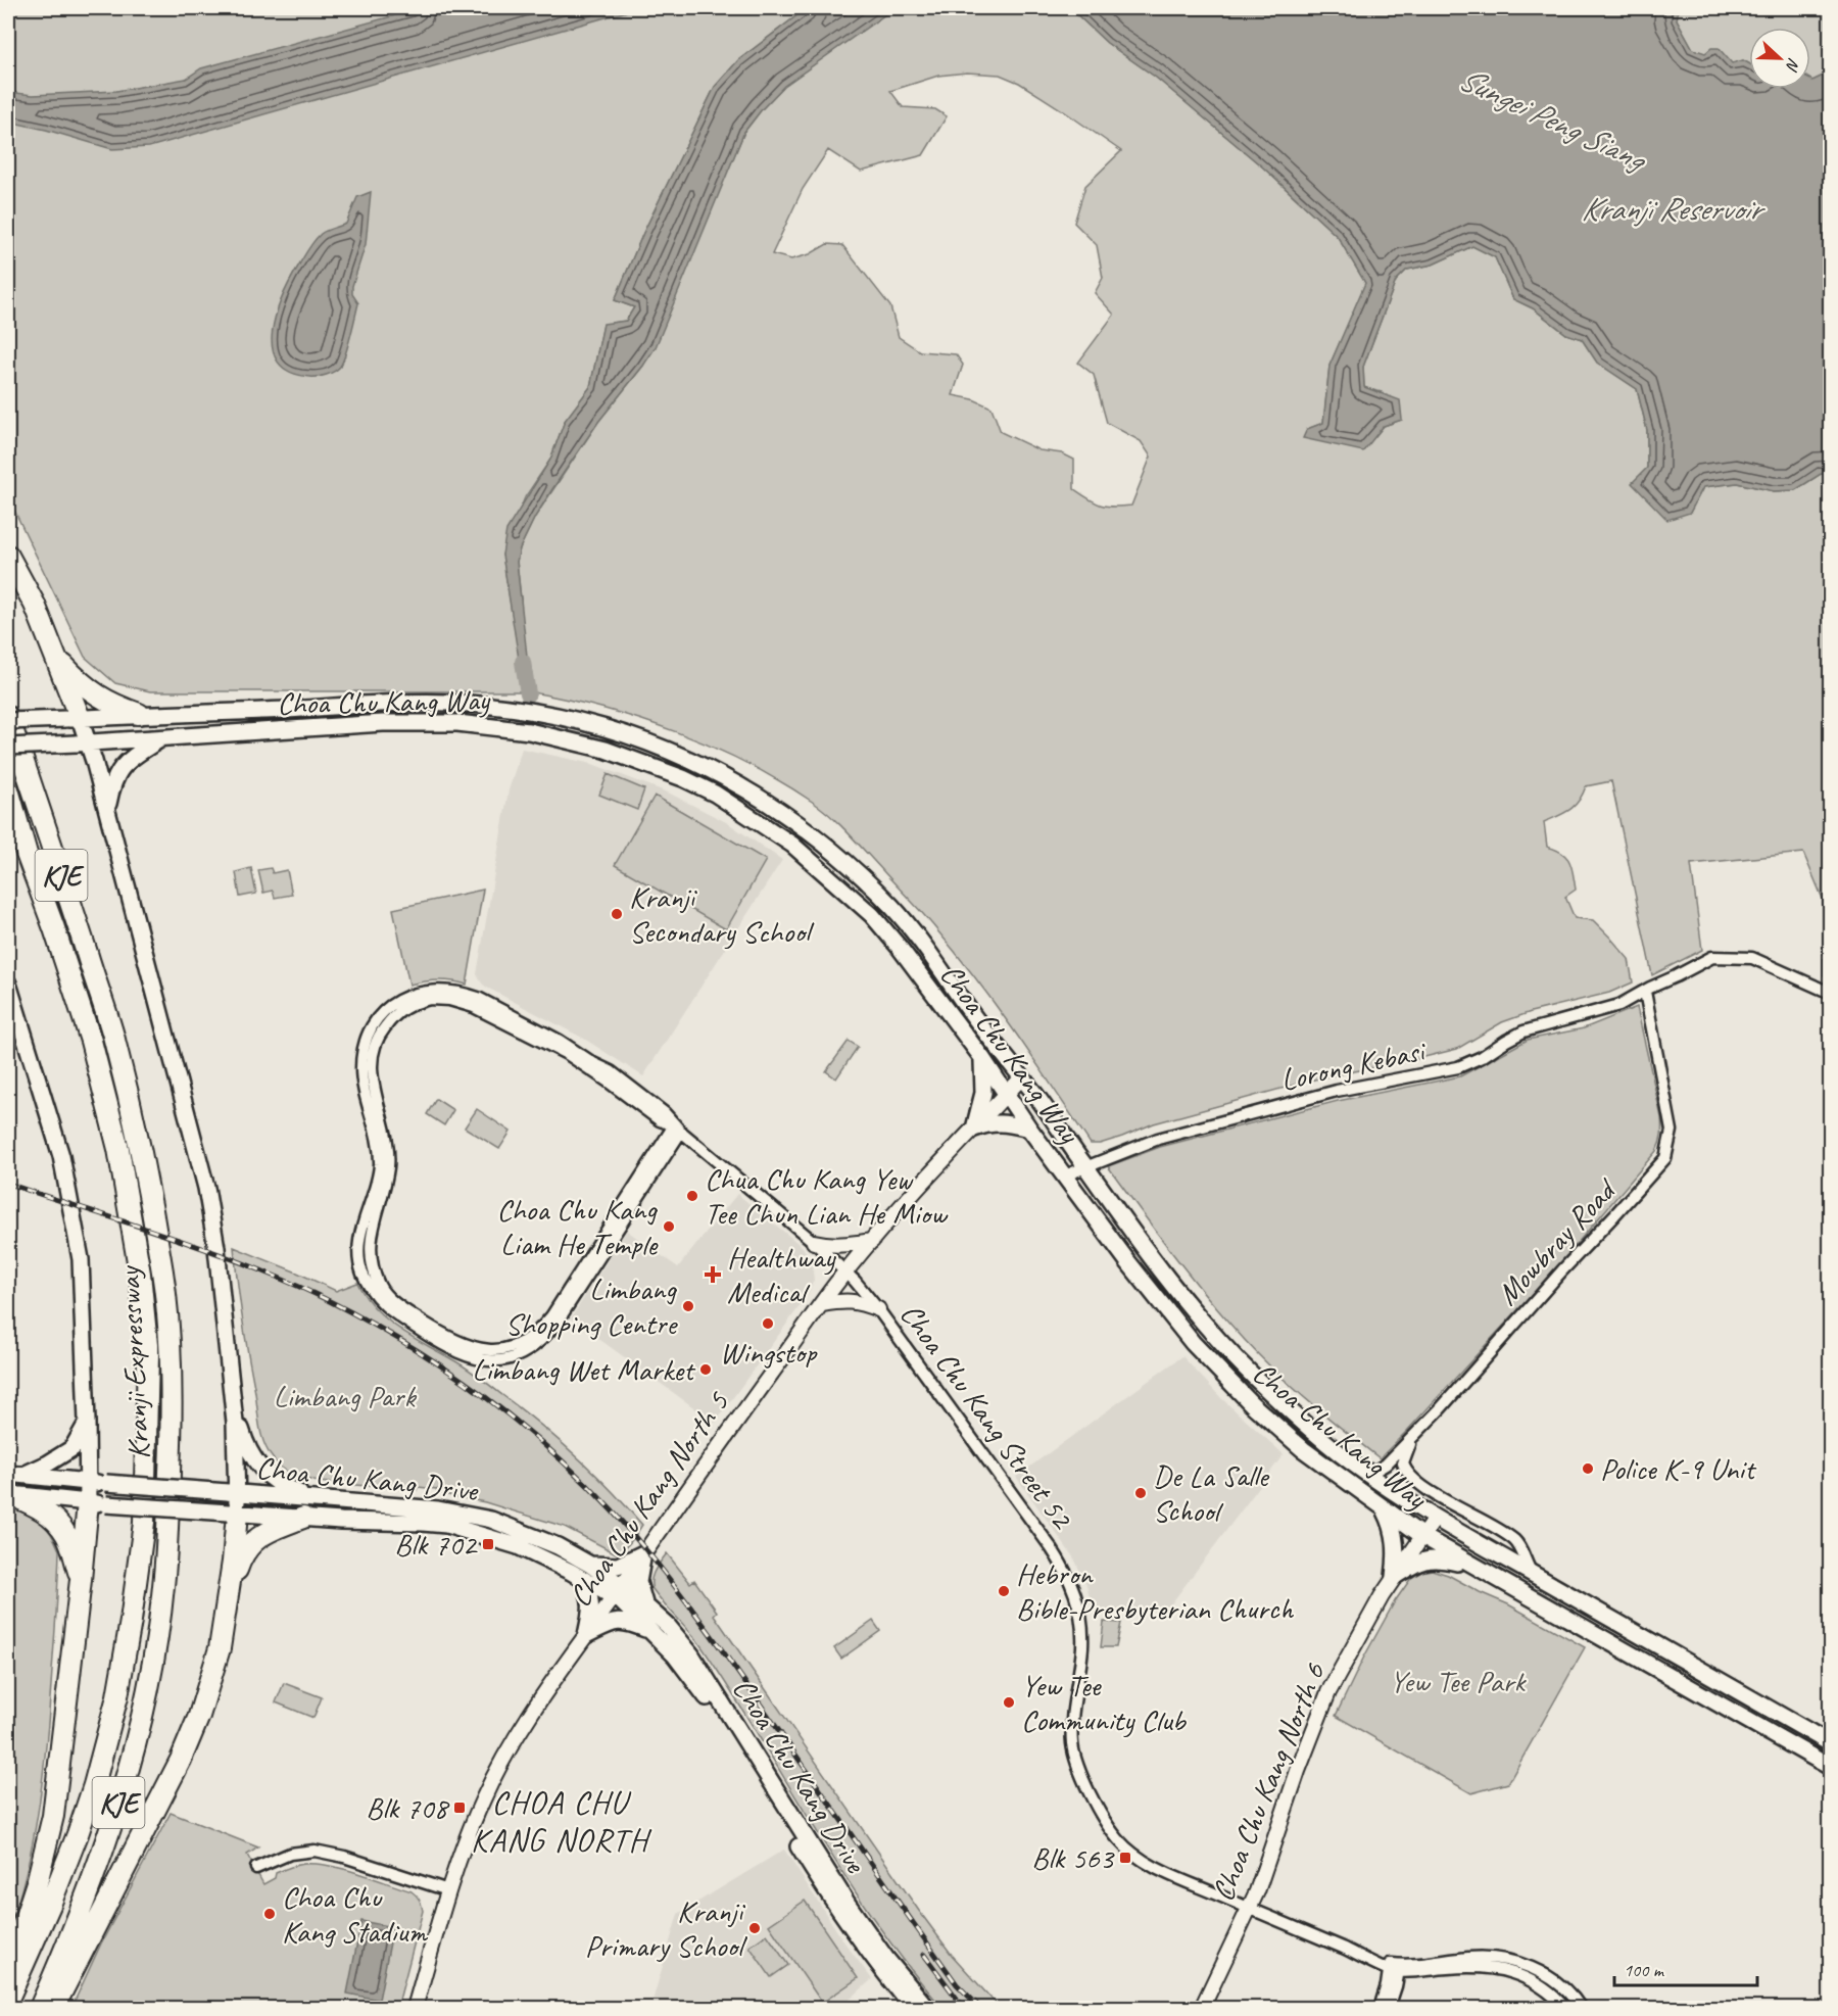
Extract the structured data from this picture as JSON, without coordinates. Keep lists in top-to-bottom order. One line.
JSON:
{"streets":{"highway":["KJE","Kranji Expressway"],"main road":["Choa Chu Kang Way","Choa Chu Kang Drive"],"street":["Lorong Kebasi","Mowbray Road","Choa Chu Kang Street 52","Choa Chu Kang North 5","Choa Chu Kang North 6"]},"crossings":[["Choa Chu Kang Way","Lorong Kebasi"],["Choa Chu Kang Way","Mowbray Road"],["Choa Chu Kang Way","Kranji Expressway"],["Choa Chu Kang Way","Choa Chu Kang North 5"],["Choa Chu Kang Way","Choa Chu Kang North 6"],["Lorong Kebasi","Mowbray Road"],["Choa Chu Kang Street 52","Choa Chu Kang North 5"],["Choa Chu Kang Street 52","Choa Chu Kang North 6"],["Choa Chu Kang Drive","Choa Chu Kang North 5"]],"districts":["CHOA CHU KANG NORTH"],"water":["Sungei Peng Siang","Kranji Reservoir"],"parks":["Limbang Park","Yew Tee Park"],"places":{"other":["Kranji Secondary School","Chua Chu Kang Yew Tee Chun Lian He Miow","Choa Chu Kang Liam He Temple","Limbang Shopping Centre","Wingstop","Limbang Wet Market","Police K-9 Unit","De La Salle School","Hebron Bible-Presbyterian Church","Yew Tee Community Club","Choa Chu Kang Stadium","Kranji Primary School"],"health":["Healthway Medical"],"transit":["Blk 702","Blk 708","Blk 563"]},"scale_bar":"100 m","north":"right"}
